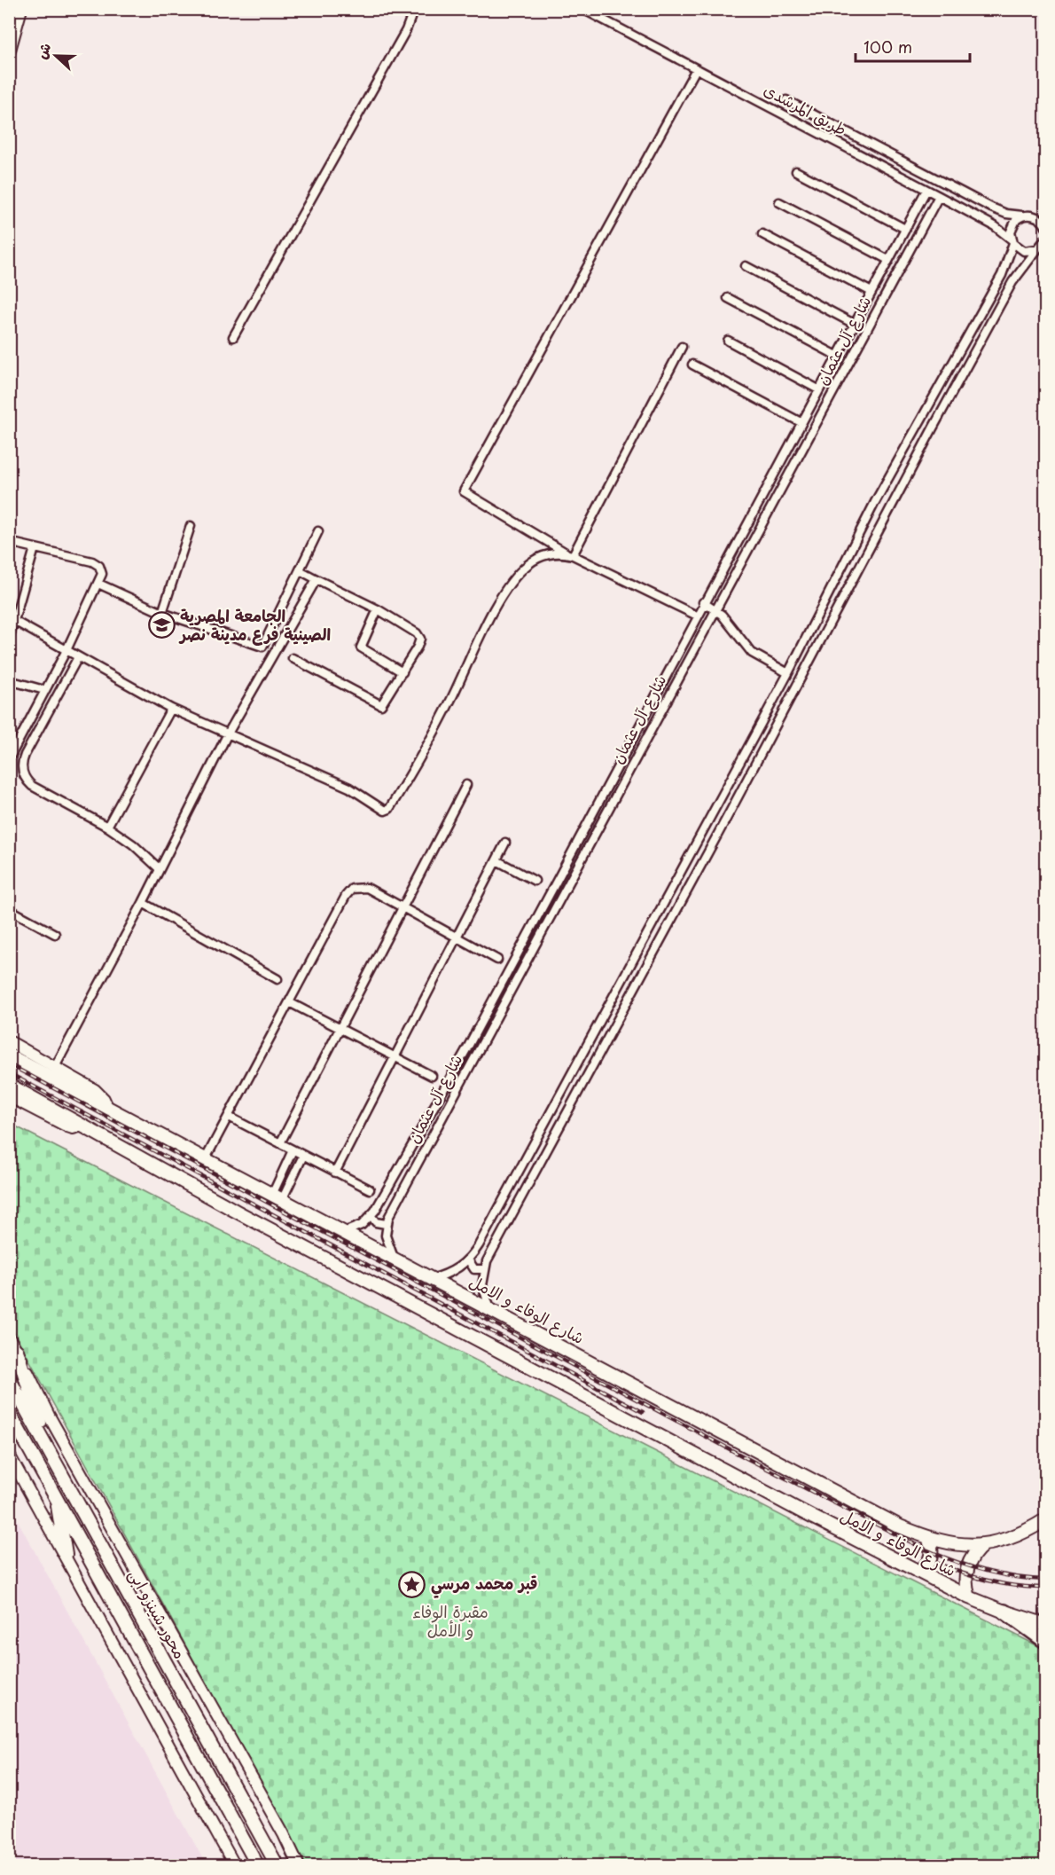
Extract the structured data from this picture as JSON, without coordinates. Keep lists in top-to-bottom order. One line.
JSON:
{"streets":{"main road":["شارع الوفاء و الامل","محور شينزو ابى"],"street":["طريق المرشدى","شارع آل عثمان"]},"crossings":[["طريق المرشدى","شارع آل عثمان"],["شارع آل عثمان","شارع الوفاء و الامل"]],"parks":["مقبرة الوفاء و الأمل"],"places":{"school or university":["الجامعة المصرية الصينية فرع مدينة نصر"],"place":["قبر محمد مرسي"]},"scale_bar":"100 m","north":"left"}
